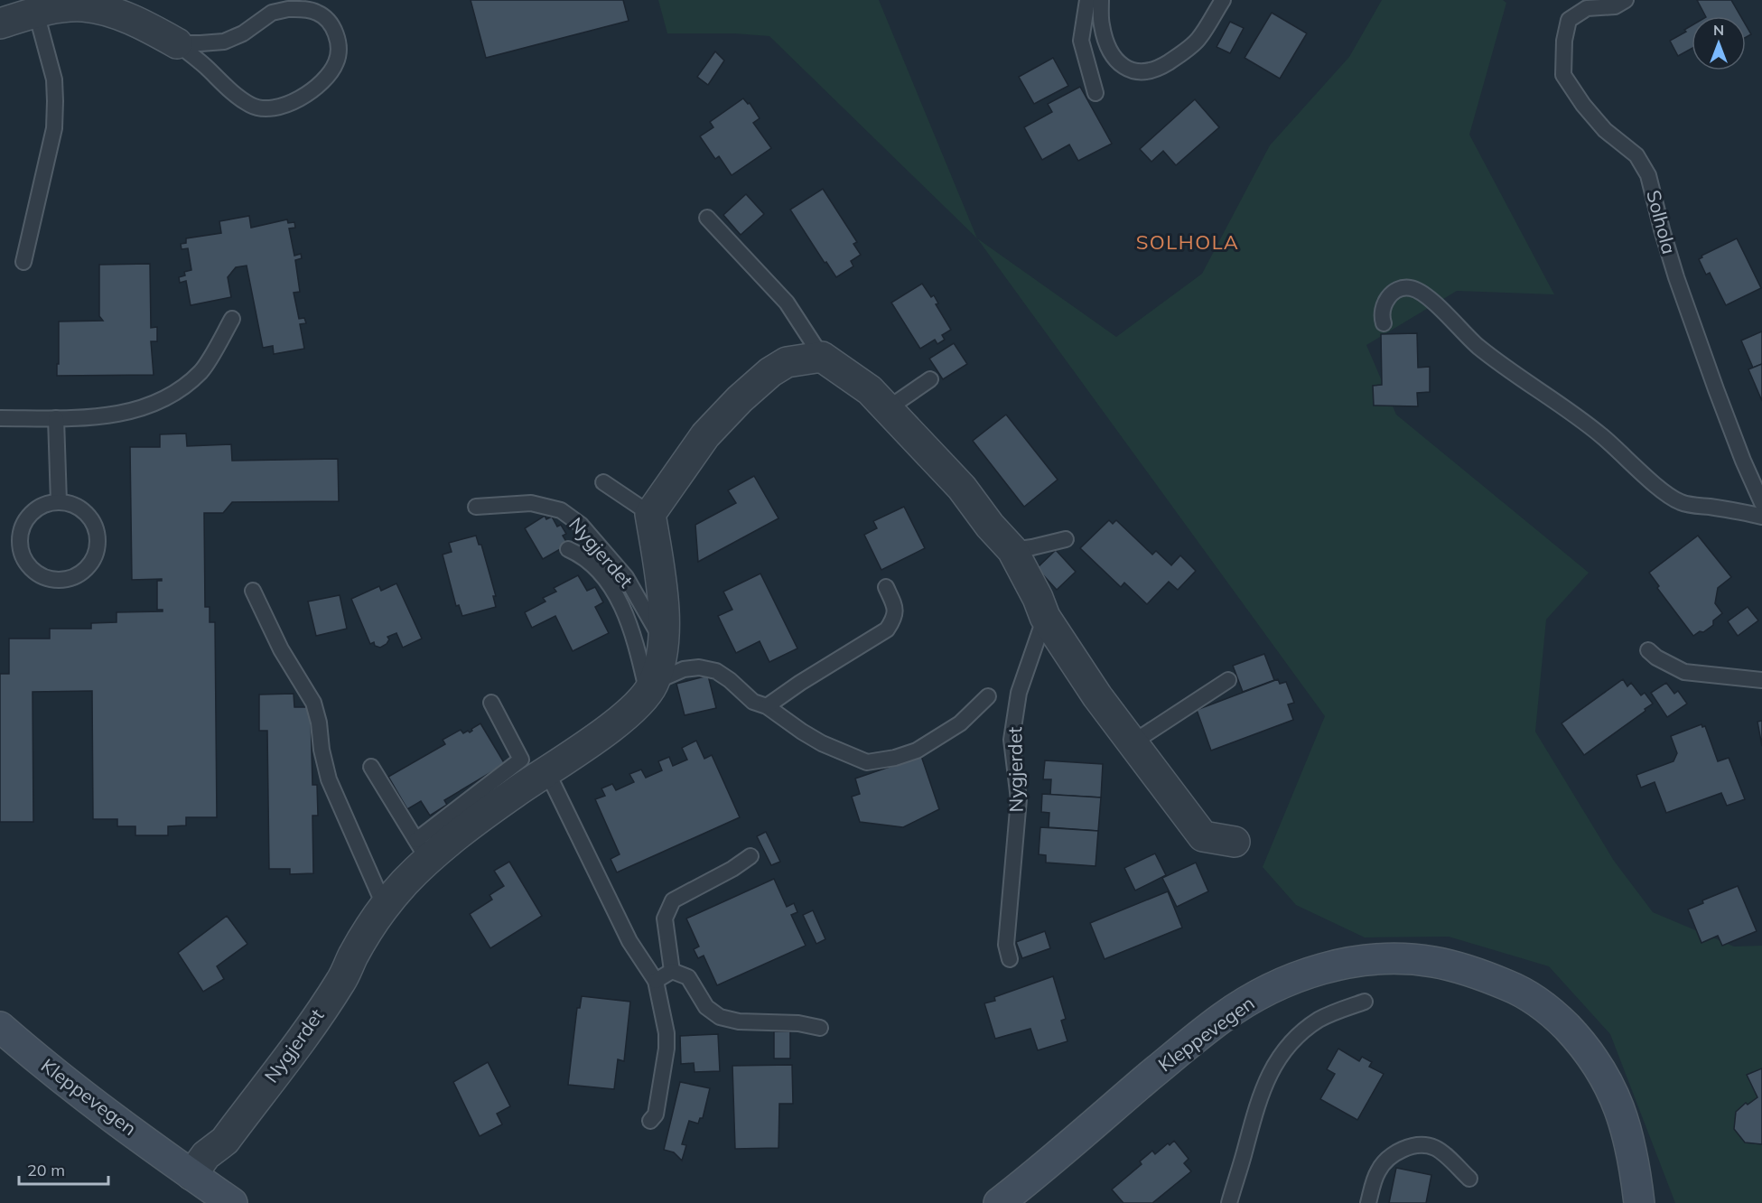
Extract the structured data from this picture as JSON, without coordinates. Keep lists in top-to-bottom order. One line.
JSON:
{"streets":{"main road":["Kleppevegen"],"street":["Nygjerdet"],"lane":["Solhola"]},"crossings":[["Nygjerdet","Kleppevegen"]],"districts":["SOLHOLA"],"scale_bar":"20 m","north":"top"}
